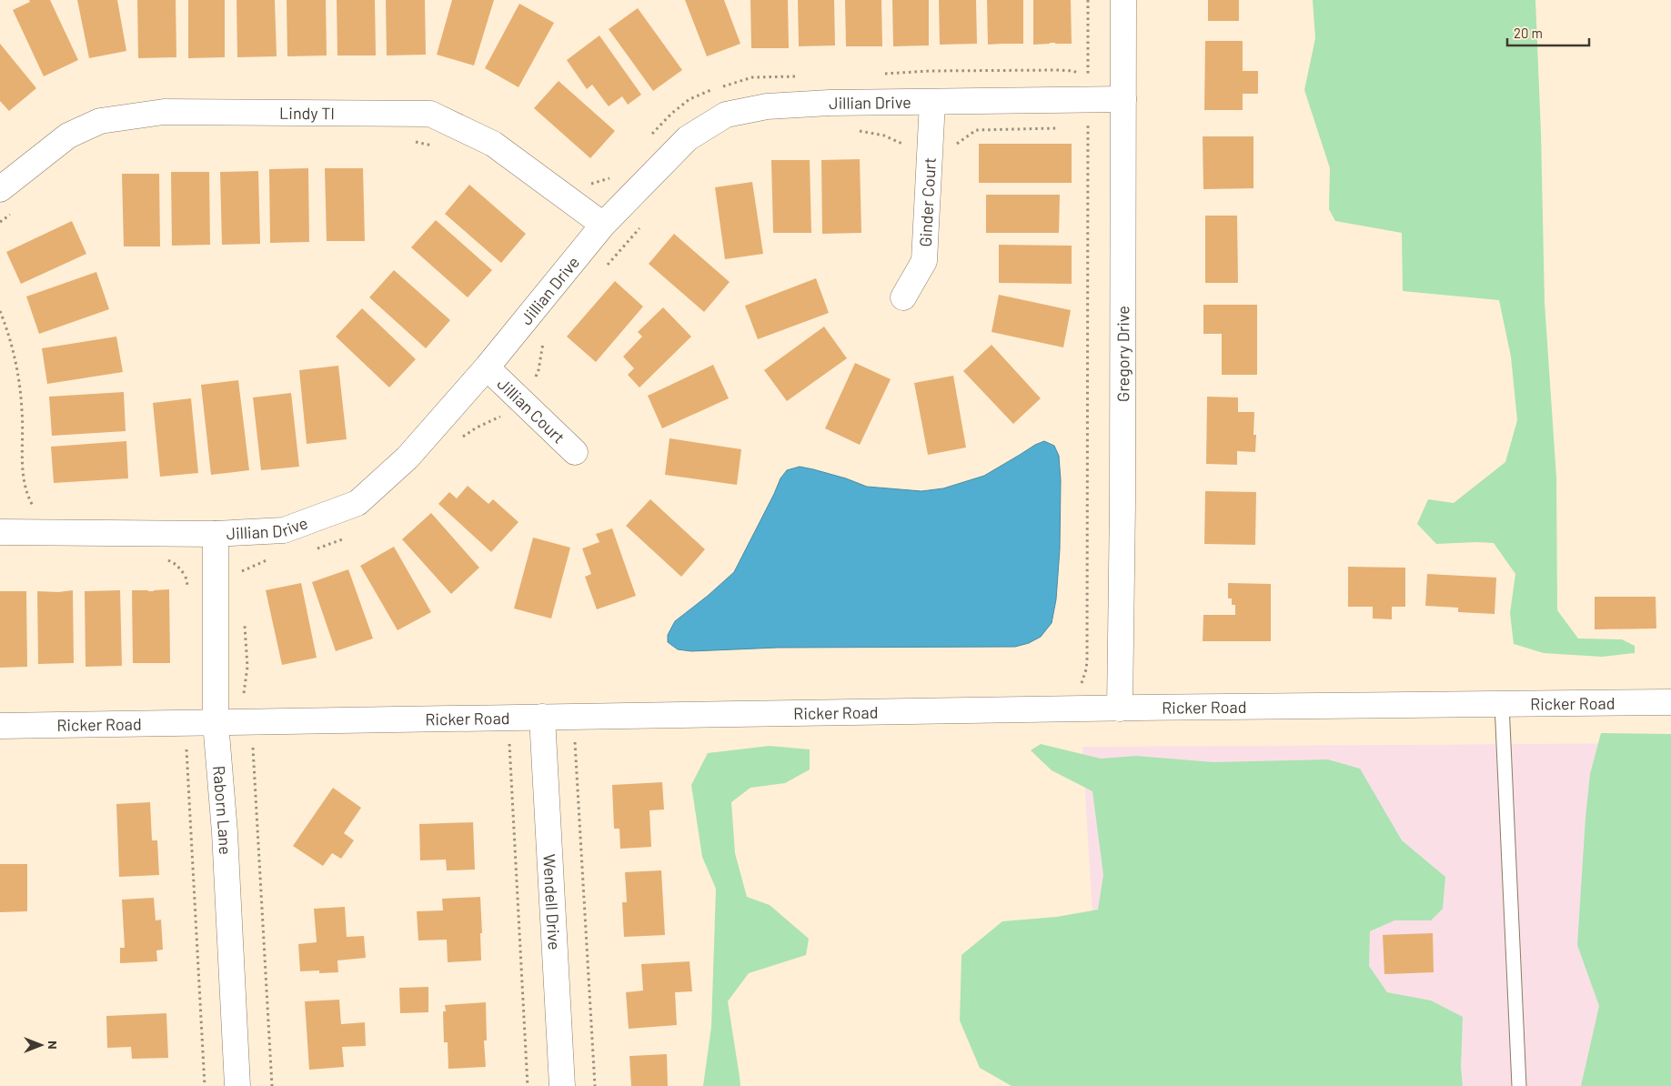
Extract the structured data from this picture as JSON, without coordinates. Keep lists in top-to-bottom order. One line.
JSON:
{"streets":{"street":["Jillian Drive","Lindy Tl","Ginder Court","Gregory Drive","Jillian Court","Ricker Road","Raborn Lane","Wendell Drive"]},"crossings":[["Jillian Drive","Lindy Tl"],["Jillian Drive","Ginder Court"],["Jillian Drive","Gregory Drive"],["Jillian Drive","Jillian Court"],["Jillian Drive","Raborn Lane"],["Gregory Drive","Ricker Road"],["Ricker Road","Raborn Lane"],["Ricker Road","Wendell Drive"]],"scale_bar":"20 m","north":"right"}
